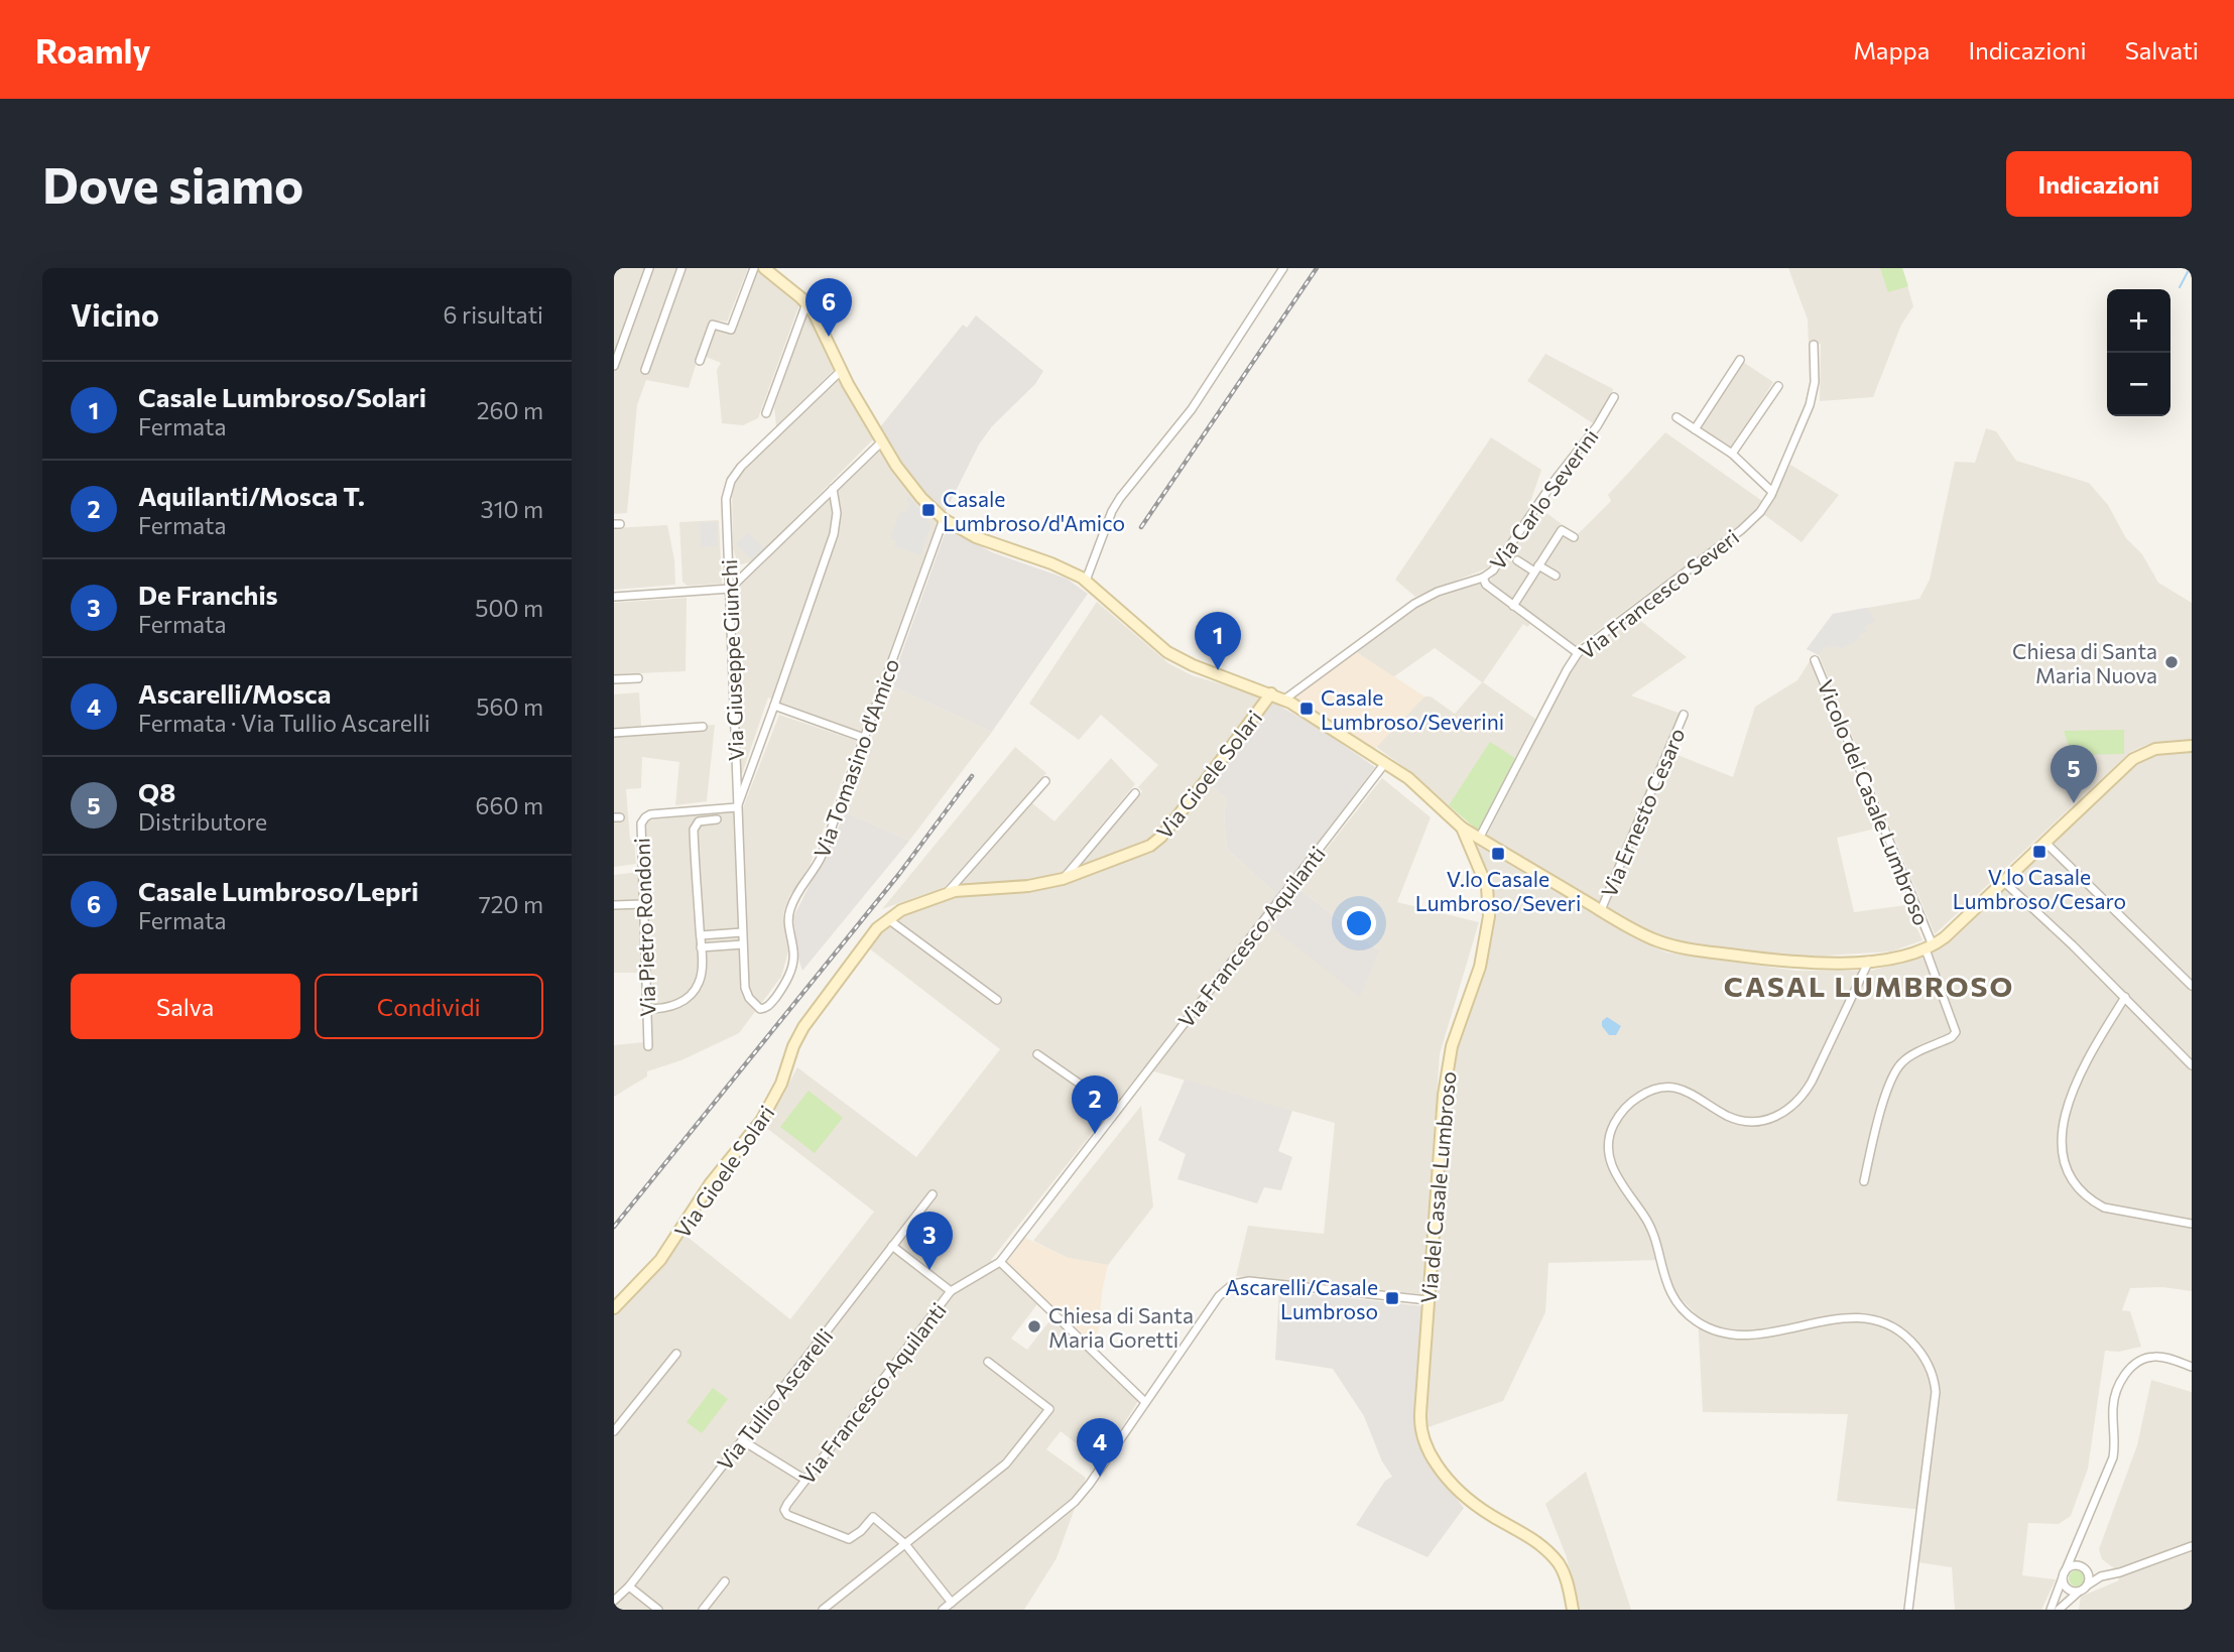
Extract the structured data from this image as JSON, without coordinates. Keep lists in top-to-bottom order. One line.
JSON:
{"streets":{"street":["Via Carlo Severini","Via Francesco Severi","Via Giuseppe Giunchi","Via Tomasino d'Amico","Via Gioele Solari","Vicolo del Casale Lumbroso","Via Ernesto Cesaro","Via Pietro Rondoni","Via Francesco Aquilanti","Via del Casale Lumbroso","Via Tullio Ascarelli"]},"crossings":[["Via Carlo Severini","Via del Casale Lumbroso"],["Via Francesco Severi","Vicolo del Casale Lumbroso"],["Via Giuseppe Giunchi","Via Tomasino d'Amico"],["Via Giuseppe Giunchi","Via Pietro Rondoni"],["Via Giuseppe Giunchi","Via del Casale Lumbroso"],["Via Tomasino d'Amico","Via del Casale Lumbroso"],["Via Gioele Solari","Via del Casale Lumbroso"],["Vicolo del Casale Lumbroso","Via Ernesto Cesaro"],["Vicolo del Casale Lumbroso","Via del Casale Lumbroso"],["Via Francesco Aquilanti","Via del Casale Lumbroso"]],"districts":["CASAL LUMBROSO"],"places":{"transit":["Casale Lumbroso/d'Amico","Casale Lumbroso/Severini","V.lo Casale Lumbroso/Cesaro","V.lo Casale Lumbroso/Severi","Ascarelli/Casale Lumbroso"],"other":["Chiesa di Santa Maria Nuova","Chiesa di Santa Maria Goretti"]},"page":{"header":"Roamly","nav":["Mappa","Indicazioni","Salvati"],"buttons":["Indicazioni",["Salva","Condividi"]],"title":"Dove siamo","heading":["Vicino","6 risultati"],"pins":["6","1","5","2","3","4"],"map_buttons":["+","−"],"list":[{"mark":"1","name":"Casale Lumbroso/Solari","note":"Fermata","value":"260 m"},{"mark":"2","name":"Aquilanti/Mosca T.","note":"Fermata","value":"310 m"},{"mark":"3","name":"De Franchis","note":"Fermata","value":"500 m"},{"mark":"4","name":"Ascarelli/Mosca","note":"Fermata · Via Tullio Ascarelli","value":"560 m"},{"mark":"5","name":"Q8","note":"Distributore","value":"660 m"},{"mark":"6","name":"Casale Lumbroso/Lepri","note":"Fermata","value":"720 m"}]}}
